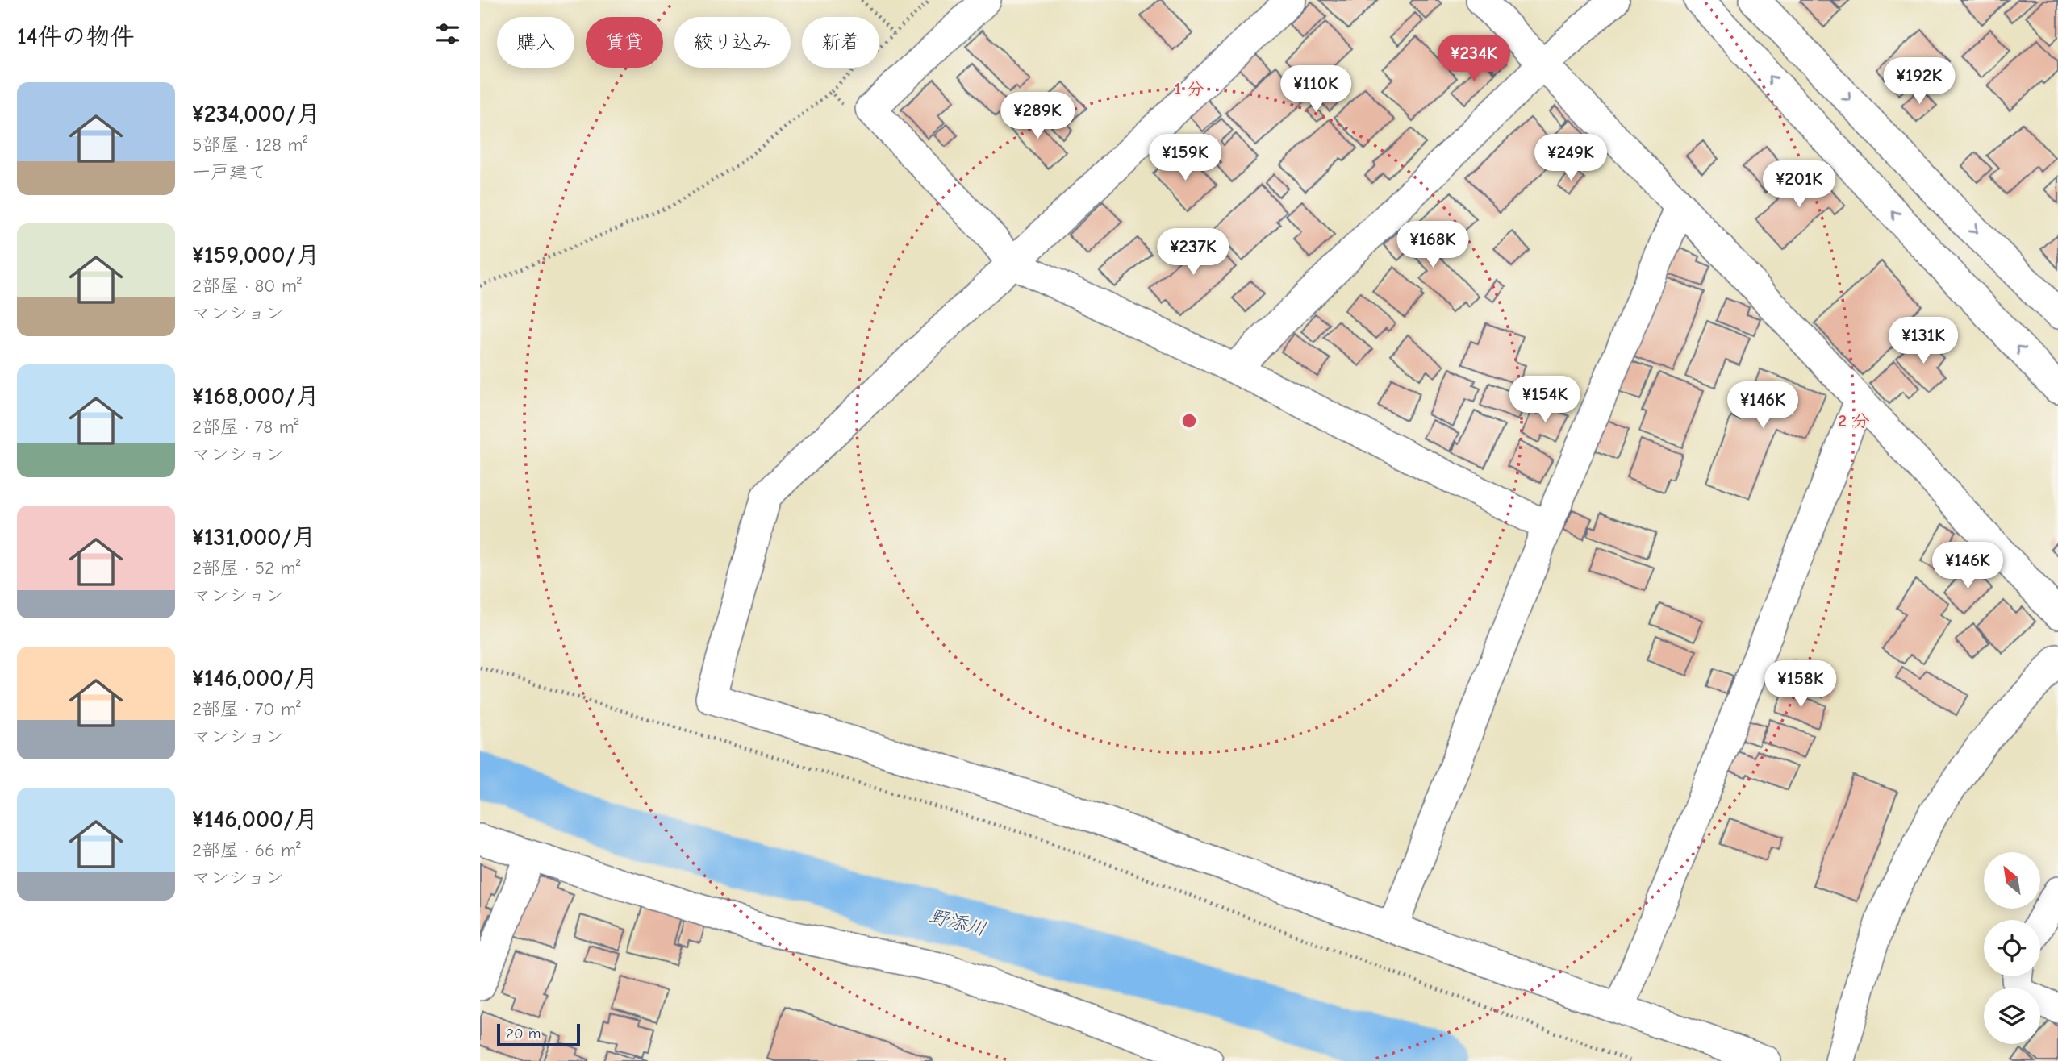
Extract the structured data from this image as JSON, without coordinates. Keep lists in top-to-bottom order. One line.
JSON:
{"water":["野添川"],"scale_bar":"20 m","north":"top left","page":{"heading":"14件の物件","chip":["購入","賃貸","絞り込み","新着"],"price":["¥234K","¥192K","¥110K","¥289K","¥159K","¥249K","¥201K","¥168K","¥237K","¥131K","¥154K","¥146K","¥146K","¥158K"],"list":[{"name":"¥234,000/月","note":"5部屋 · 128 m² · 一戸建て"},{"name":"¥159,000/月","note":"2部屋 · 80 m² · マンション"},{"name":"¥168,000/月","note":"2部屋 · 78 m² · マンション"},{"name":"¥131,000/月","note":"2部屋 · 52 m² · マンション"},{"name":"¥146,000/月","note":"2部屋 · 70 m² · マンション"},{"name":"¥146,000/月","note":"2部屋 · 66 m² · マンション"}],"scale":"20 m"},"rings":["1 分","2 分"]}
